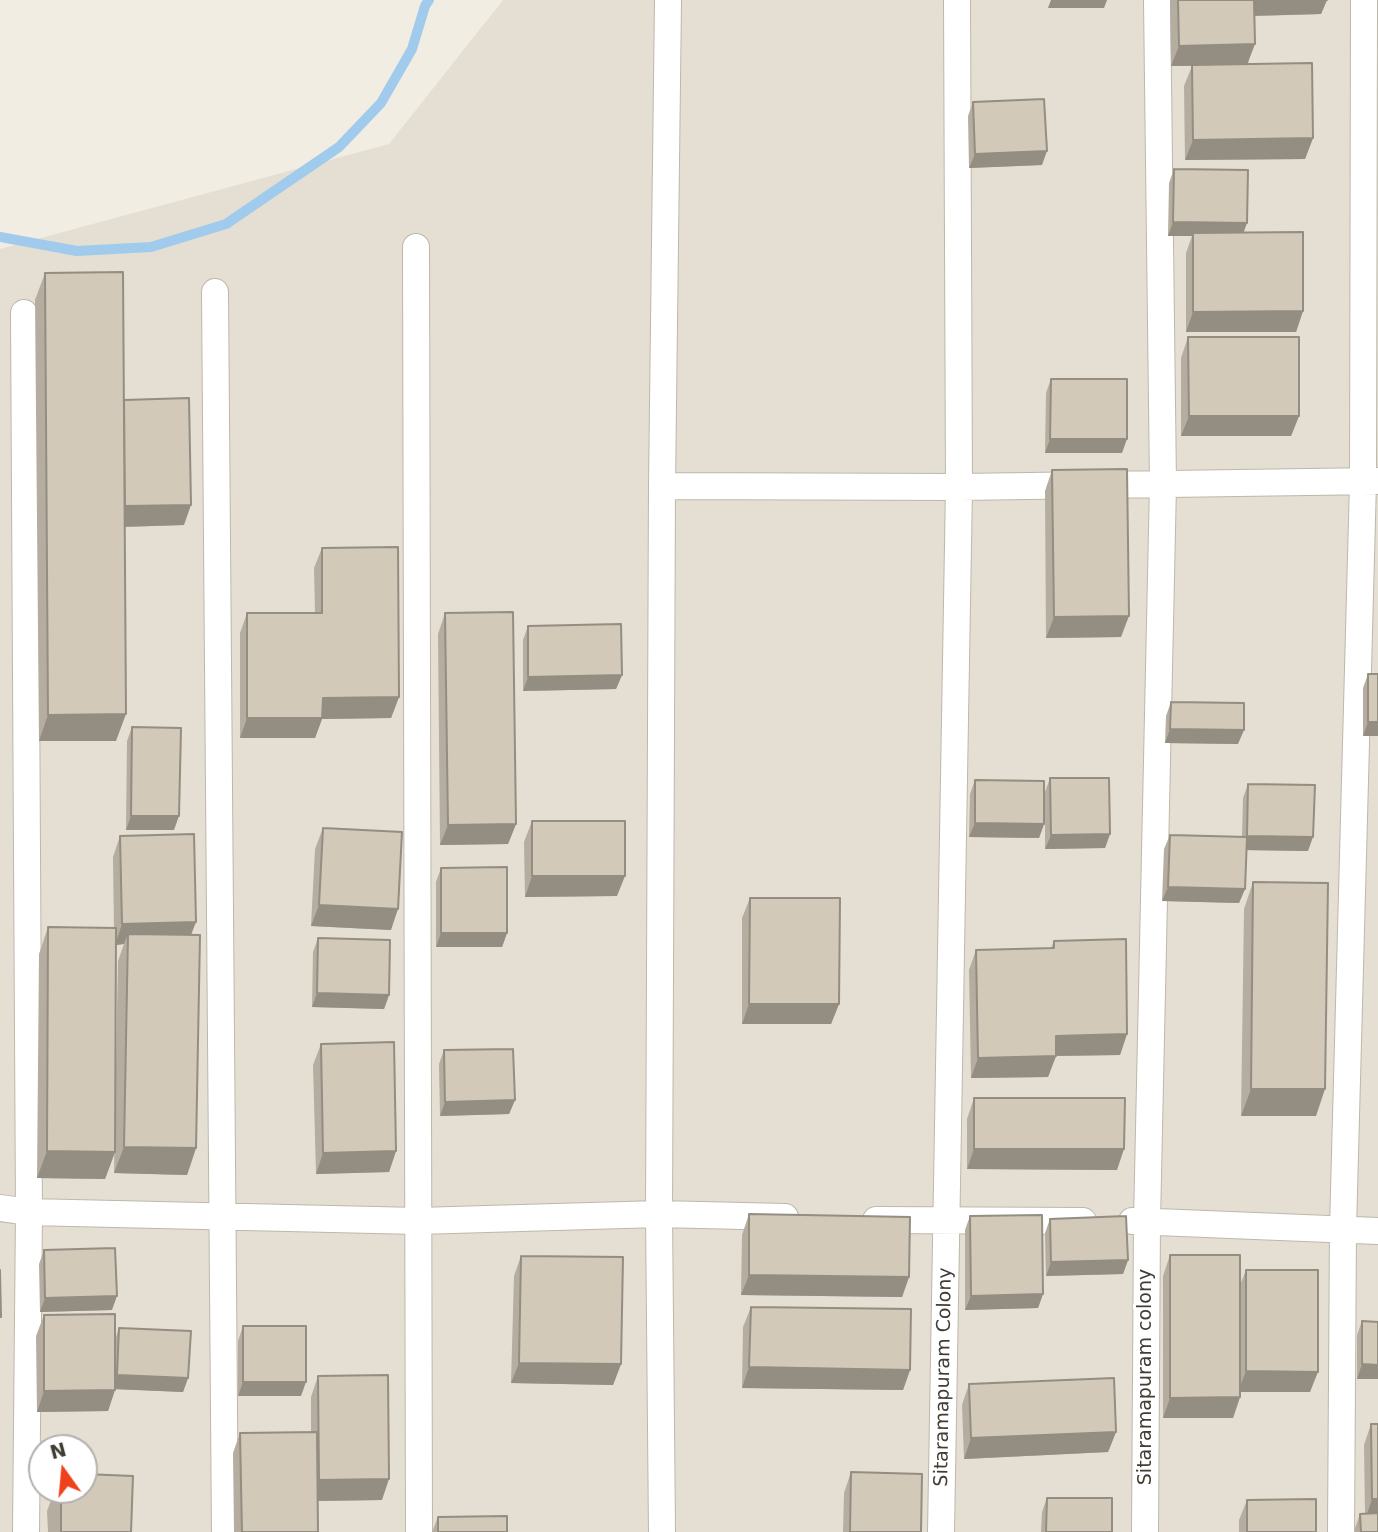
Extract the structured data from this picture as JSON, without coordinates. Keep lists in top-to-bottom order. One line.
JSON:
{"streets":{"street":["Sitaramapuram Colony","Sitaramapuram colony"]},"north":"top"}
